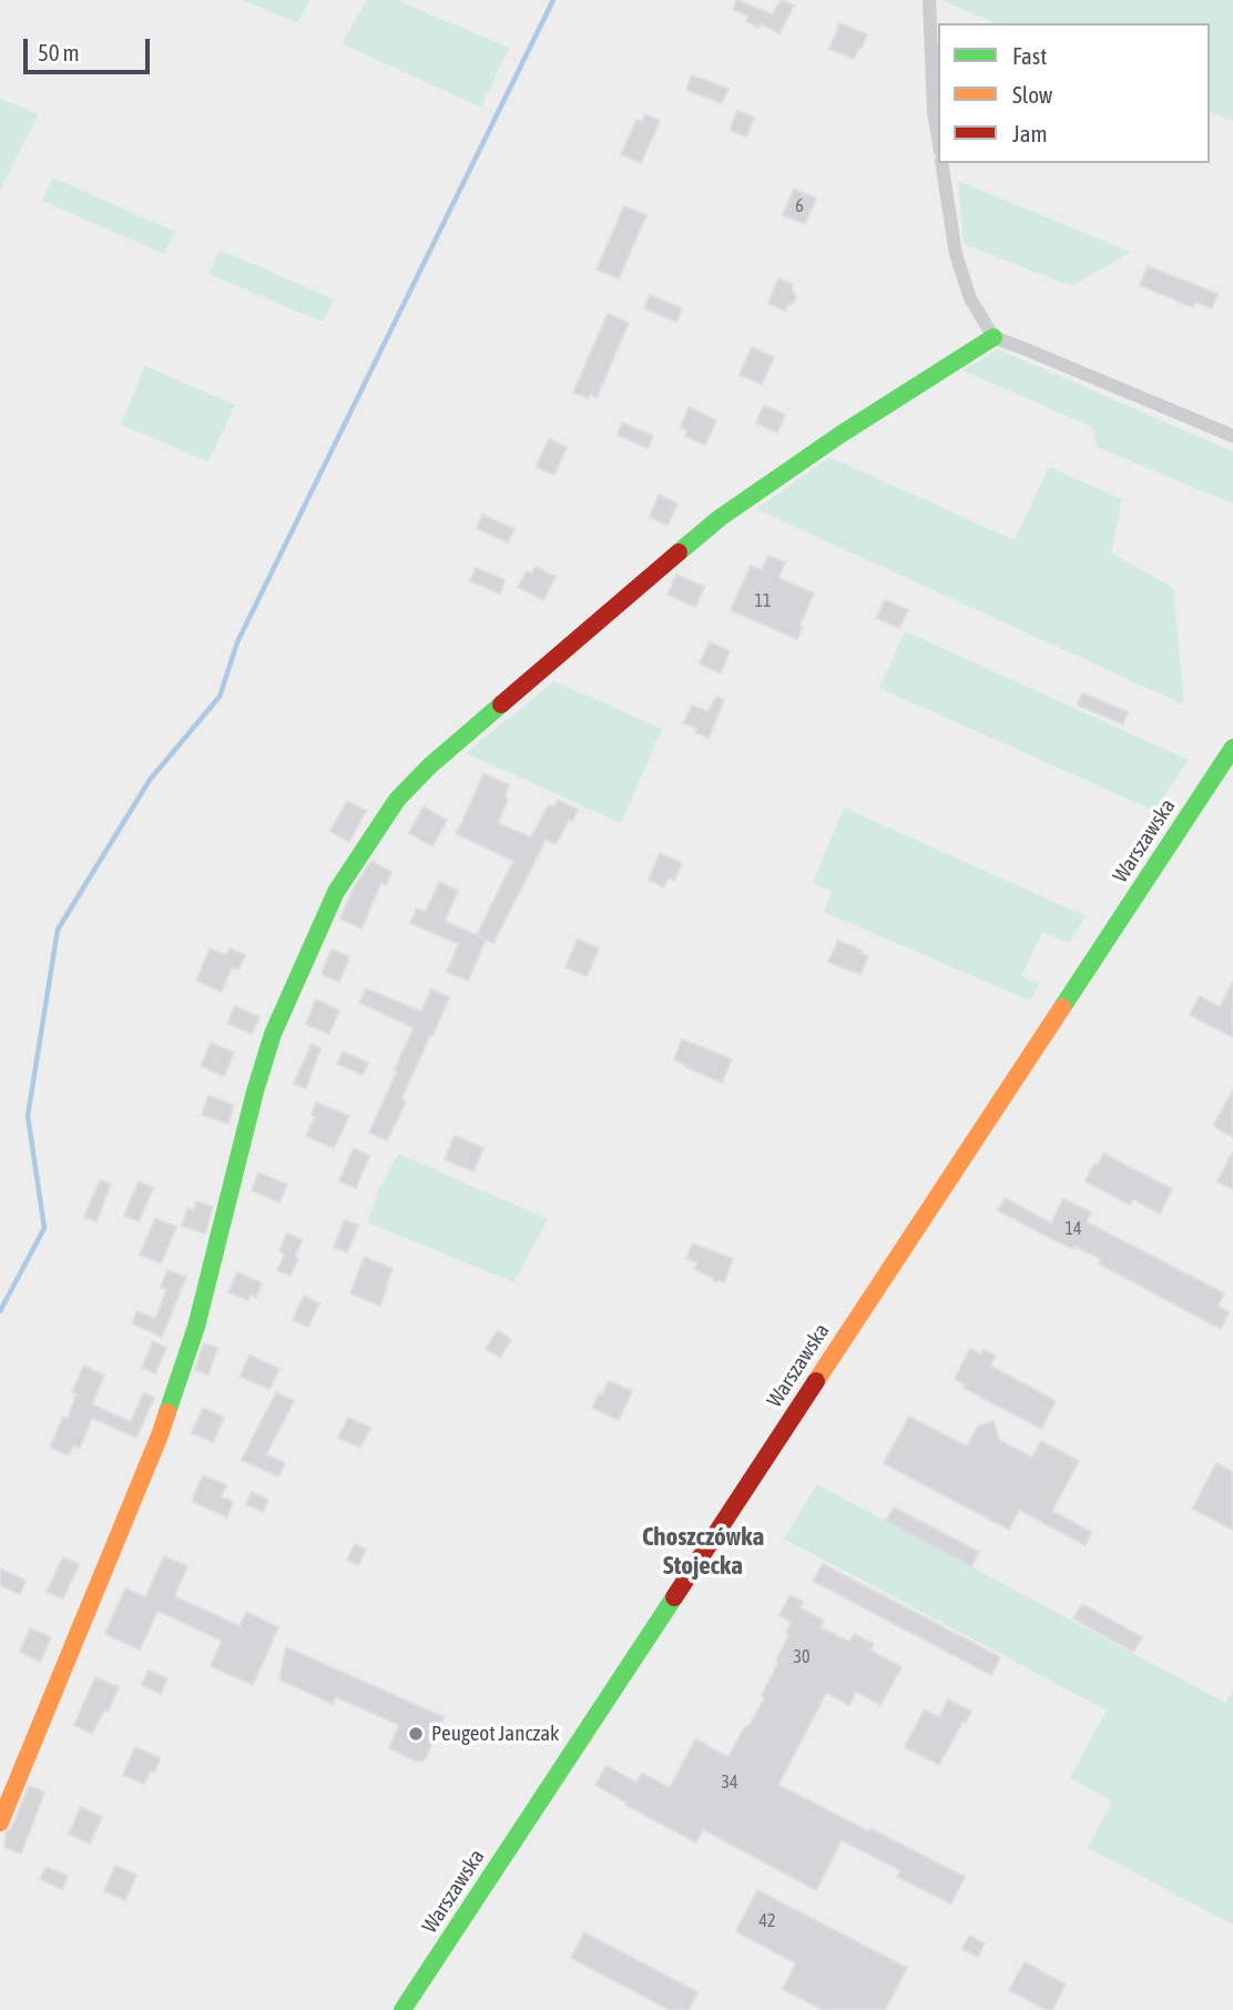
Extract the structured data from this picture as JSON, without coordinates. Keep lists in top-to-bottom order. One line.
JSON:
{"streets":{"street":["Warszawska"]},"districts":["Choszczówka Stojecka"],"places":["Peugeot Janczak"],"house_numbers":["6","11","14","30","34","42"],"legend":["Fast","Slow","Jam"],"scale_bar":"50 m"}
